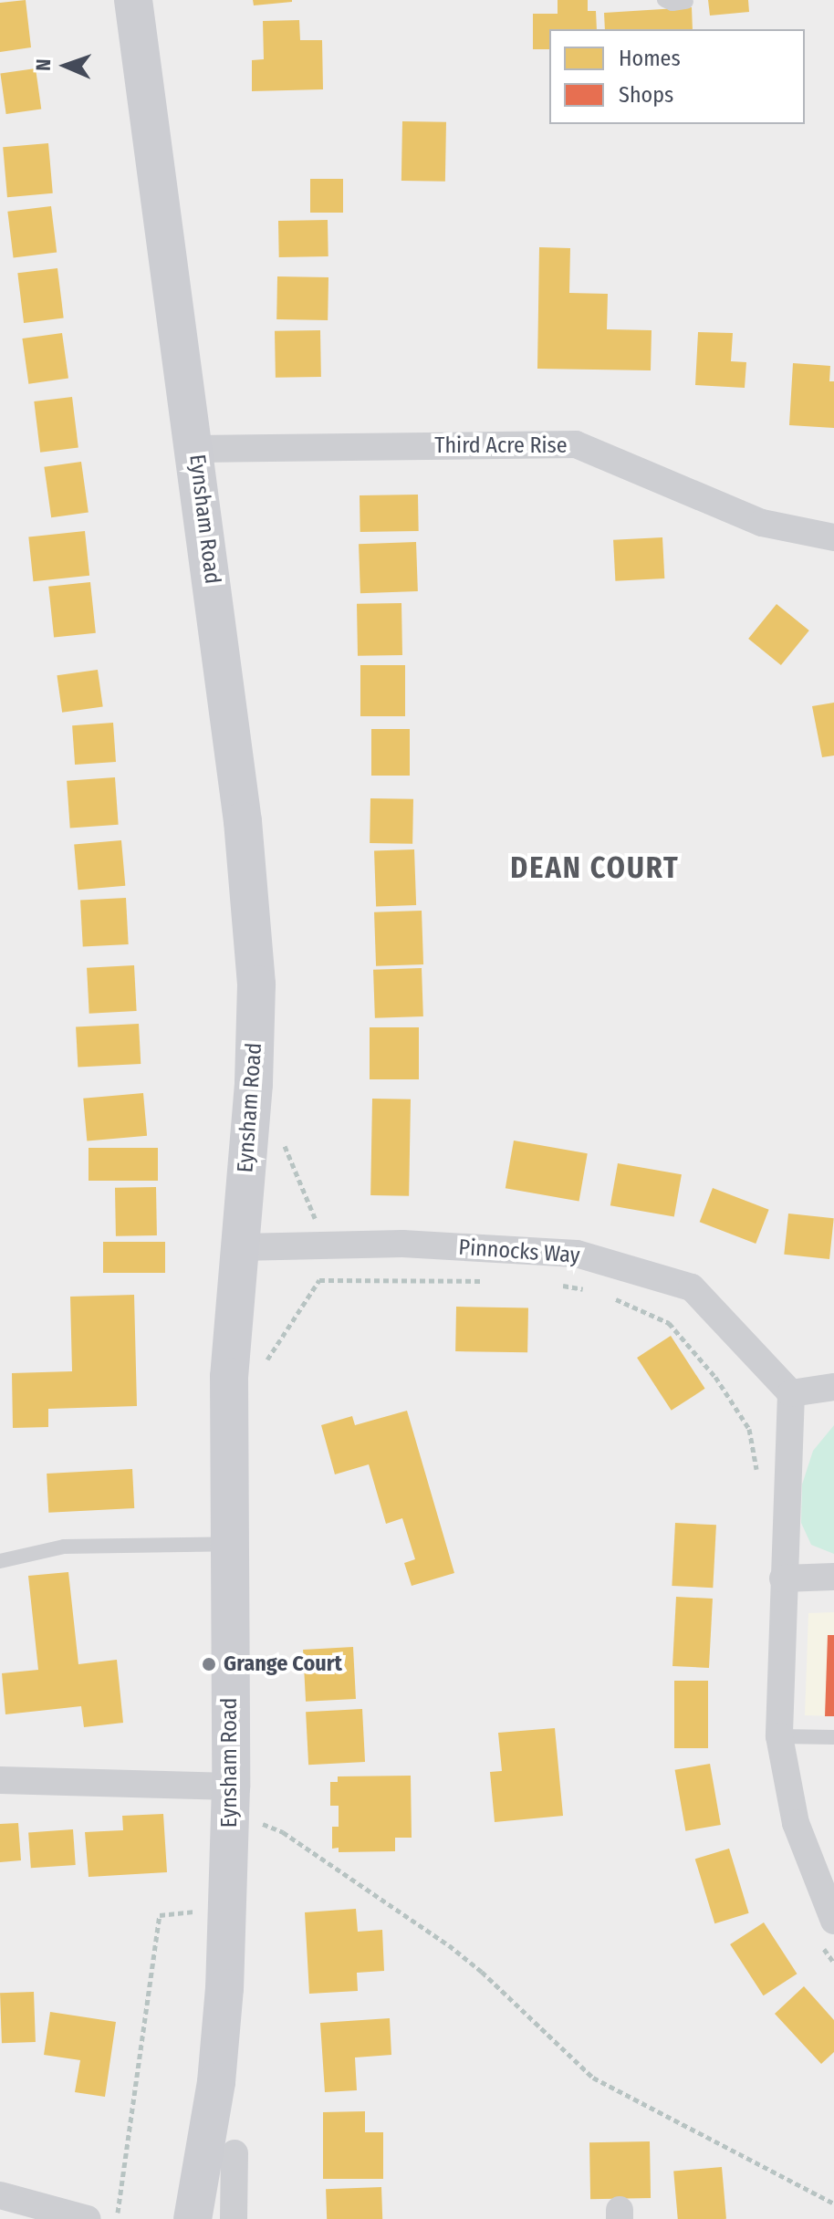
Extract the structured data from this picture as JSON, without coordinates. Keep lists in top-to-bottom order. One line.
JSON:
{"streets":{"main road":["Eynsham Road"],"street":["Third Acre Rise","Pinnocks Way"]},"crossings":[["Third Acre Rise","Eynsham Road"],["Eynsham Road","Pinnocks Way"]],"districts":["DEAN COURT"],"places":["Grange Court"],"legend":["Homes","Shops"],"north":"left"}
